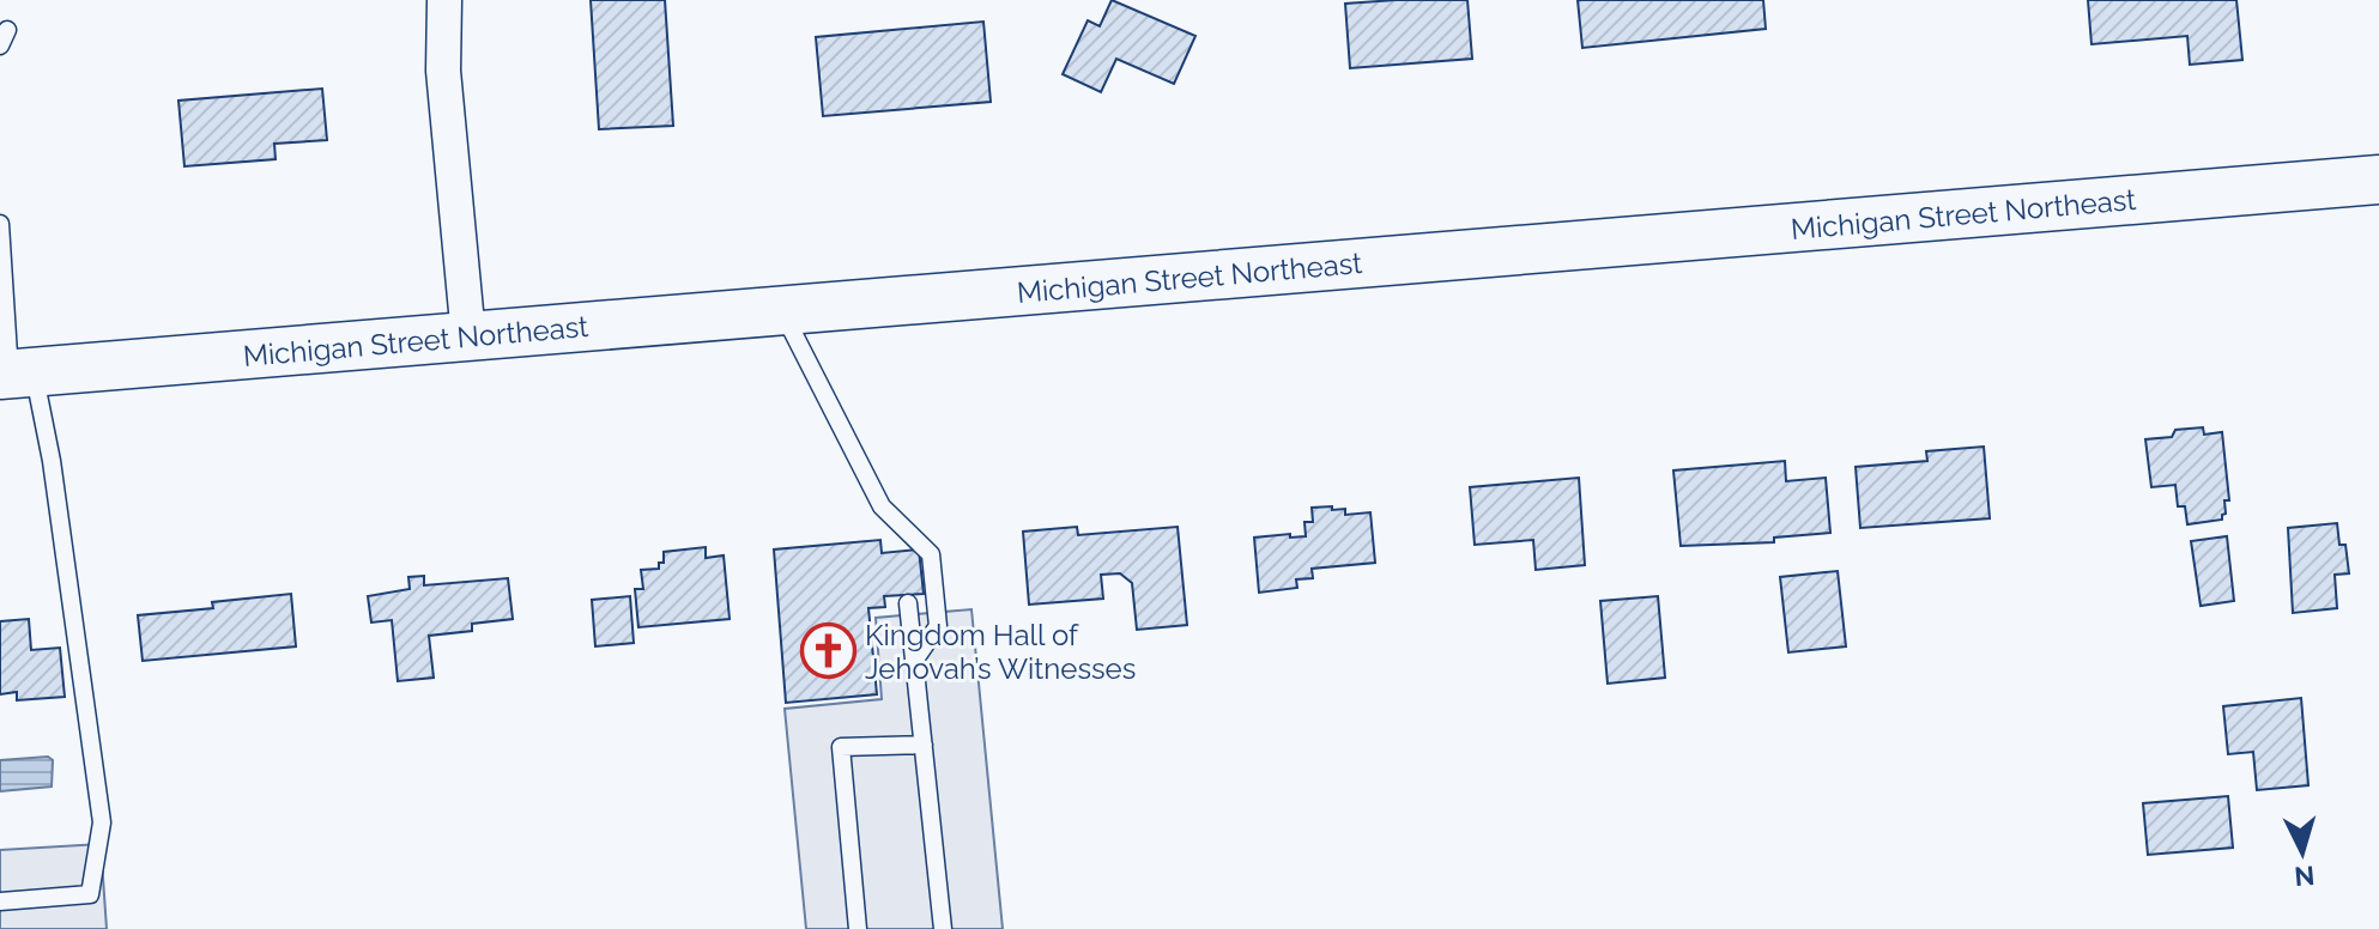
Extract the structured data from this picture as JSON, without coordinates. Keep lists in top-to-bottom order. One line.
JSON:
{"streets":{"main road":["Michigan Street Northeast"]},"places":{"church":["Kingdom Hall of Jehovah’s Witnesses"]},"north":"bottom"}
